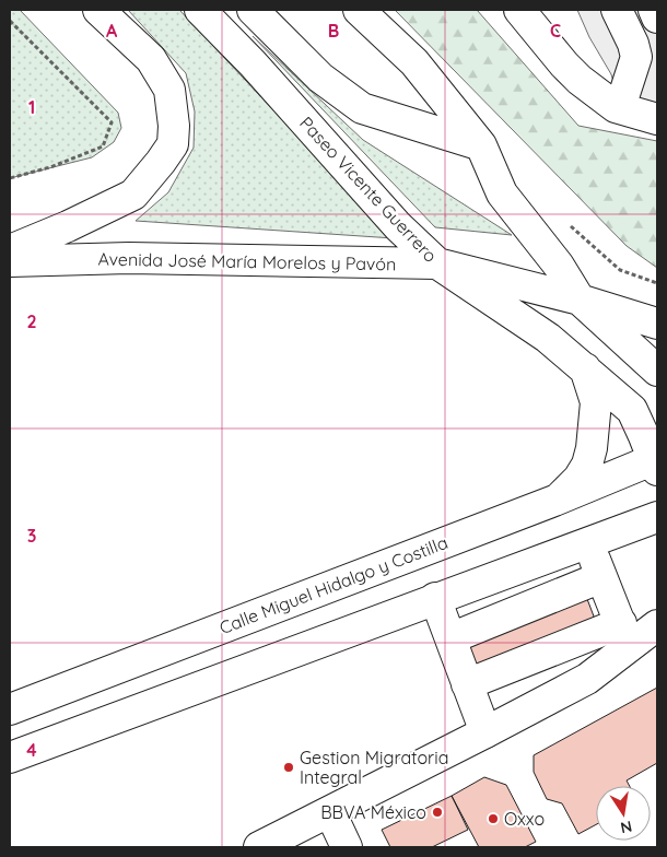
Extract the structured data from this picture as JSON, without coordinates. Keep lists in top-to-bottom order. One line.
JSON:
{"streets":{"main road":["Paseo Vicente Guerrero","Avenida José María Morelos y Pavón","Calle Miguel Hidalgo y Costilla"]},"crossings":[["Paseo Vicente Guerrero","Avenida José María Morelos y Pavón"],["Paseo Vicente Guerrero","Calle Miguel Hidalgo y Costilla"]],"places":["Gestion Migratoria Integral","BBVA México","Oxxo"],"north":"bottom","grid":{"columns":["A","B","C"],"rows":["1","2","3","4"]}}
